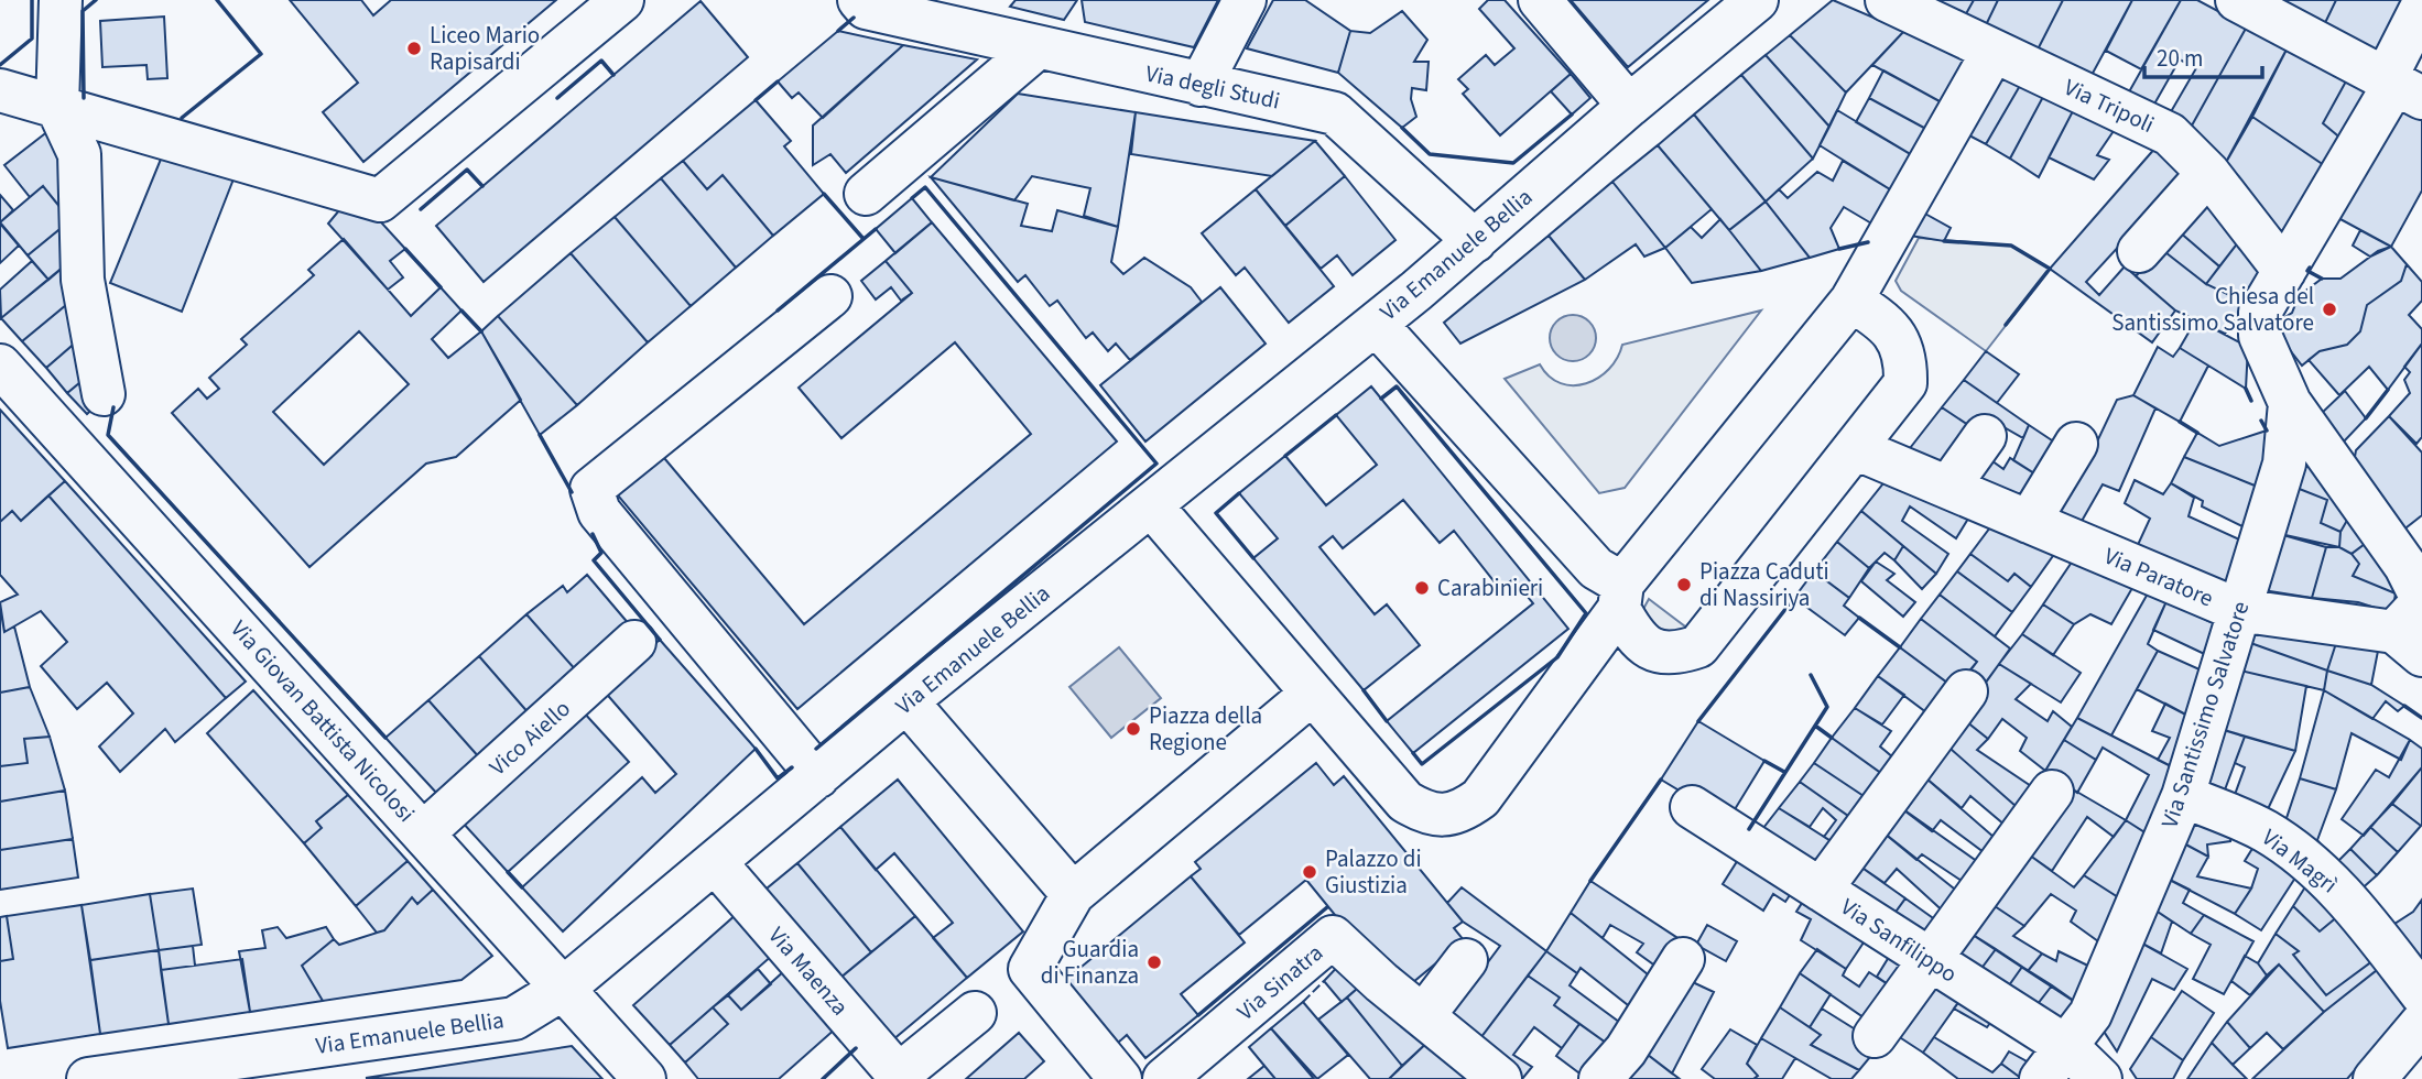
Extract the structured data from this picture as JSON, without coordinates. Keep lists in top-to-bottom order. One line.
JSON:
{"streets":{"street":["Via degli Studi","Via Tripoli","Via Emanuele Bellia","Via Paratore","Via Santissimo Salvatore","Via Giovan Battista Nicolosi","Vico Aiello","Via Magrì","Via Sanfilippo","Via Maenza","Via Sinatra"]},"crossings":[["Via degli Studi","Via Emanuele Bellia"],["Via Emanuele Bellia","Via Giovan Battista Nicolosi"],["Via Emanuele Bellia","Via Maenza"],["Via Paratore","Via Santissimo Salvatore"],["Via Santissimo Salvatore","Via Magrì"],["Via Santissimo Salvatore","Via Sanfilippo"],["Via Giovan Battista Nicolosi","Vico Aiello"]],"places":["Liceo Mario Rapisardi","Chiesa del Santissimo Salvatore","Piazza Caduti di Nassiriya","Carabinieri","Piazza della Regione","Palazzo di Giustizia","Guardia di Finanza"],"scale_bar":"20 m"}
